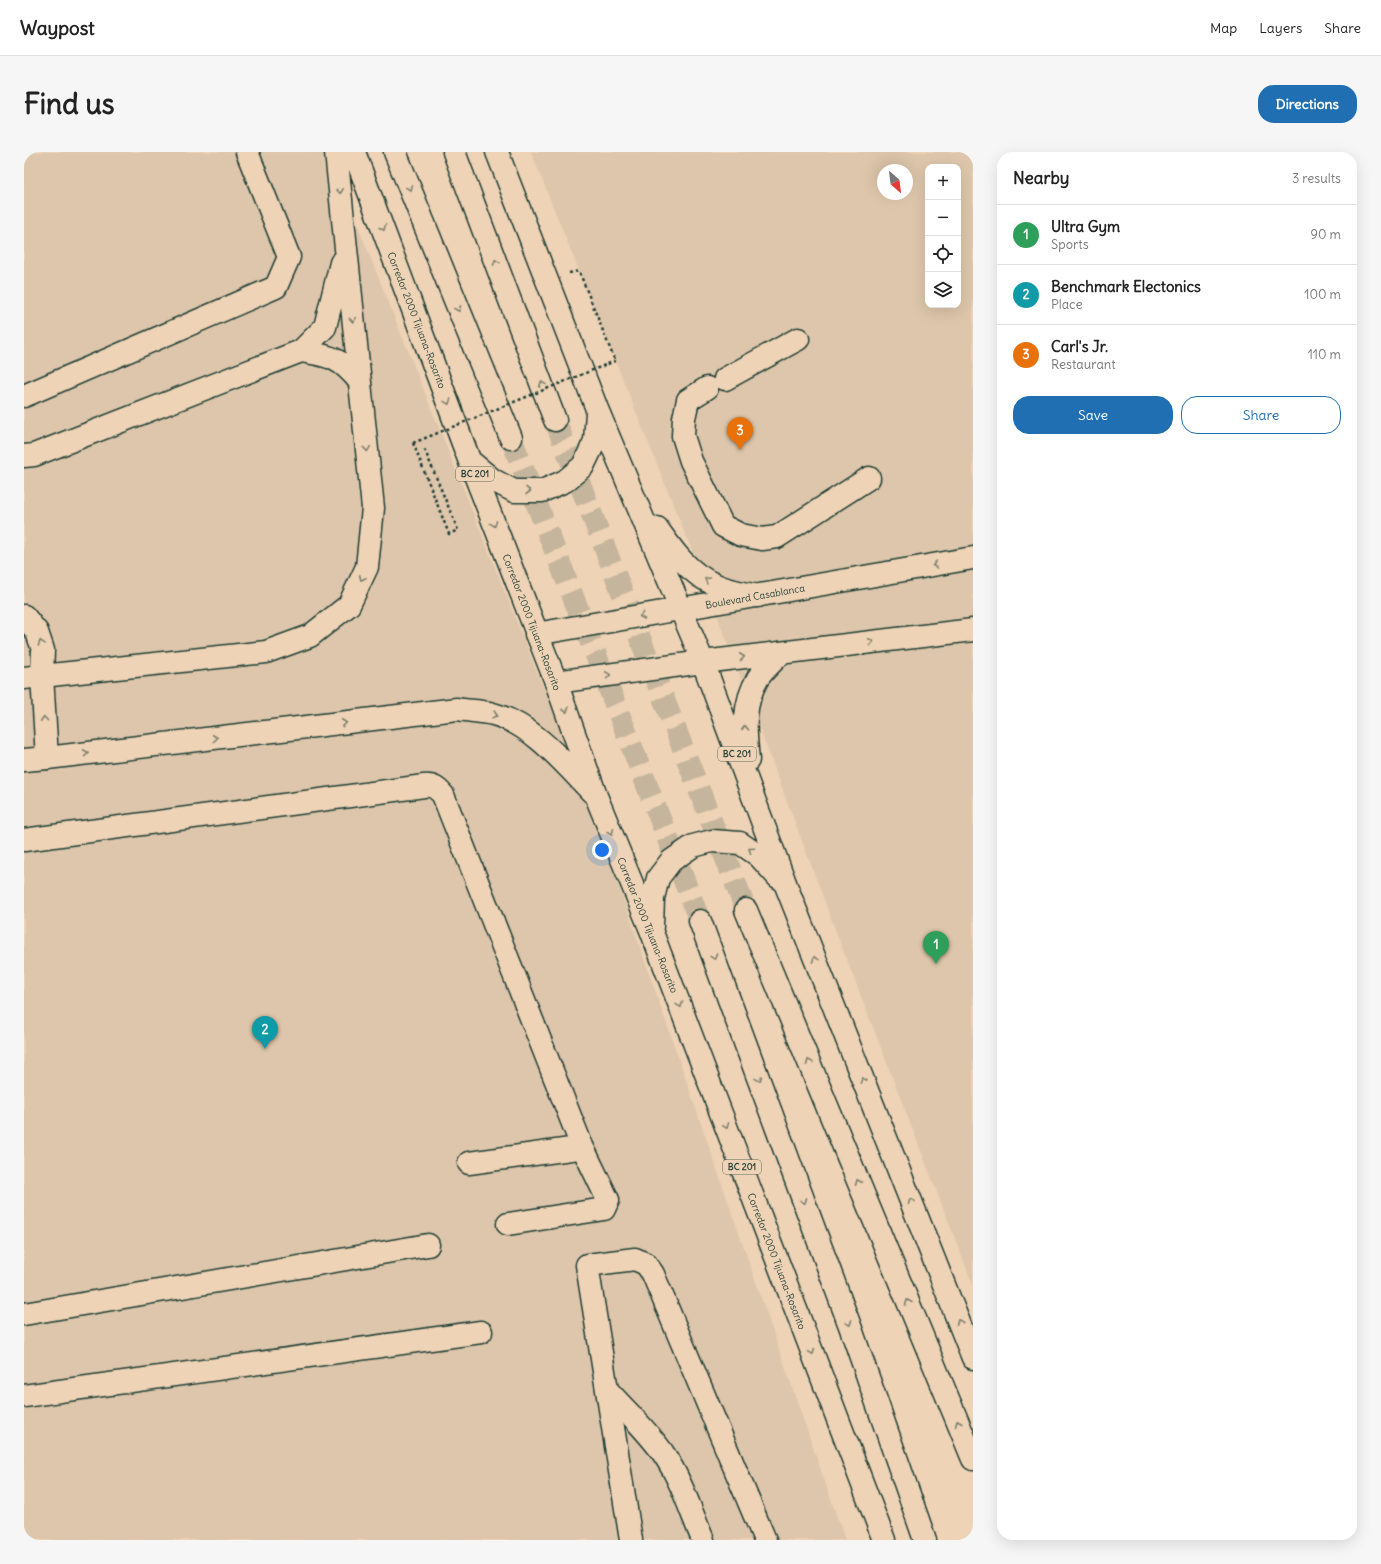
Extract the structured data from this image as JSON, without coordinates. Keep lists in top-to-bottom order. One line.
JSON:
{"streets":{"main road":["Corredor 2000 Tijuana-Rosarito","BC 201","Boulevard Casablanca"]},"crossings":[["Corredor 2000 Tijuana-Rosarito","Boulevard Casablanca"],["BC 201","Boulevard Casablanca"]],"north":"bottom right","page":{"header":"Waypost","nav":["Map","Layers","Share"],"buttons":["Directions",["Save","Share"]],"title":"Find us","heading":["Nearby","3 results"],"map_buttons":["+","−"],"list":[{"mark":"1","name":"Ultra Gym","note":"Sports","value":"90 m"},{"mark":"2","name":"Benchmark Electonics","note":"Place","value":"100 m"},{"mark":"3","name":"Carl's Jr.","note":"Restaurant","value":"110 m"}],"pins":["3","1","2"]}}
